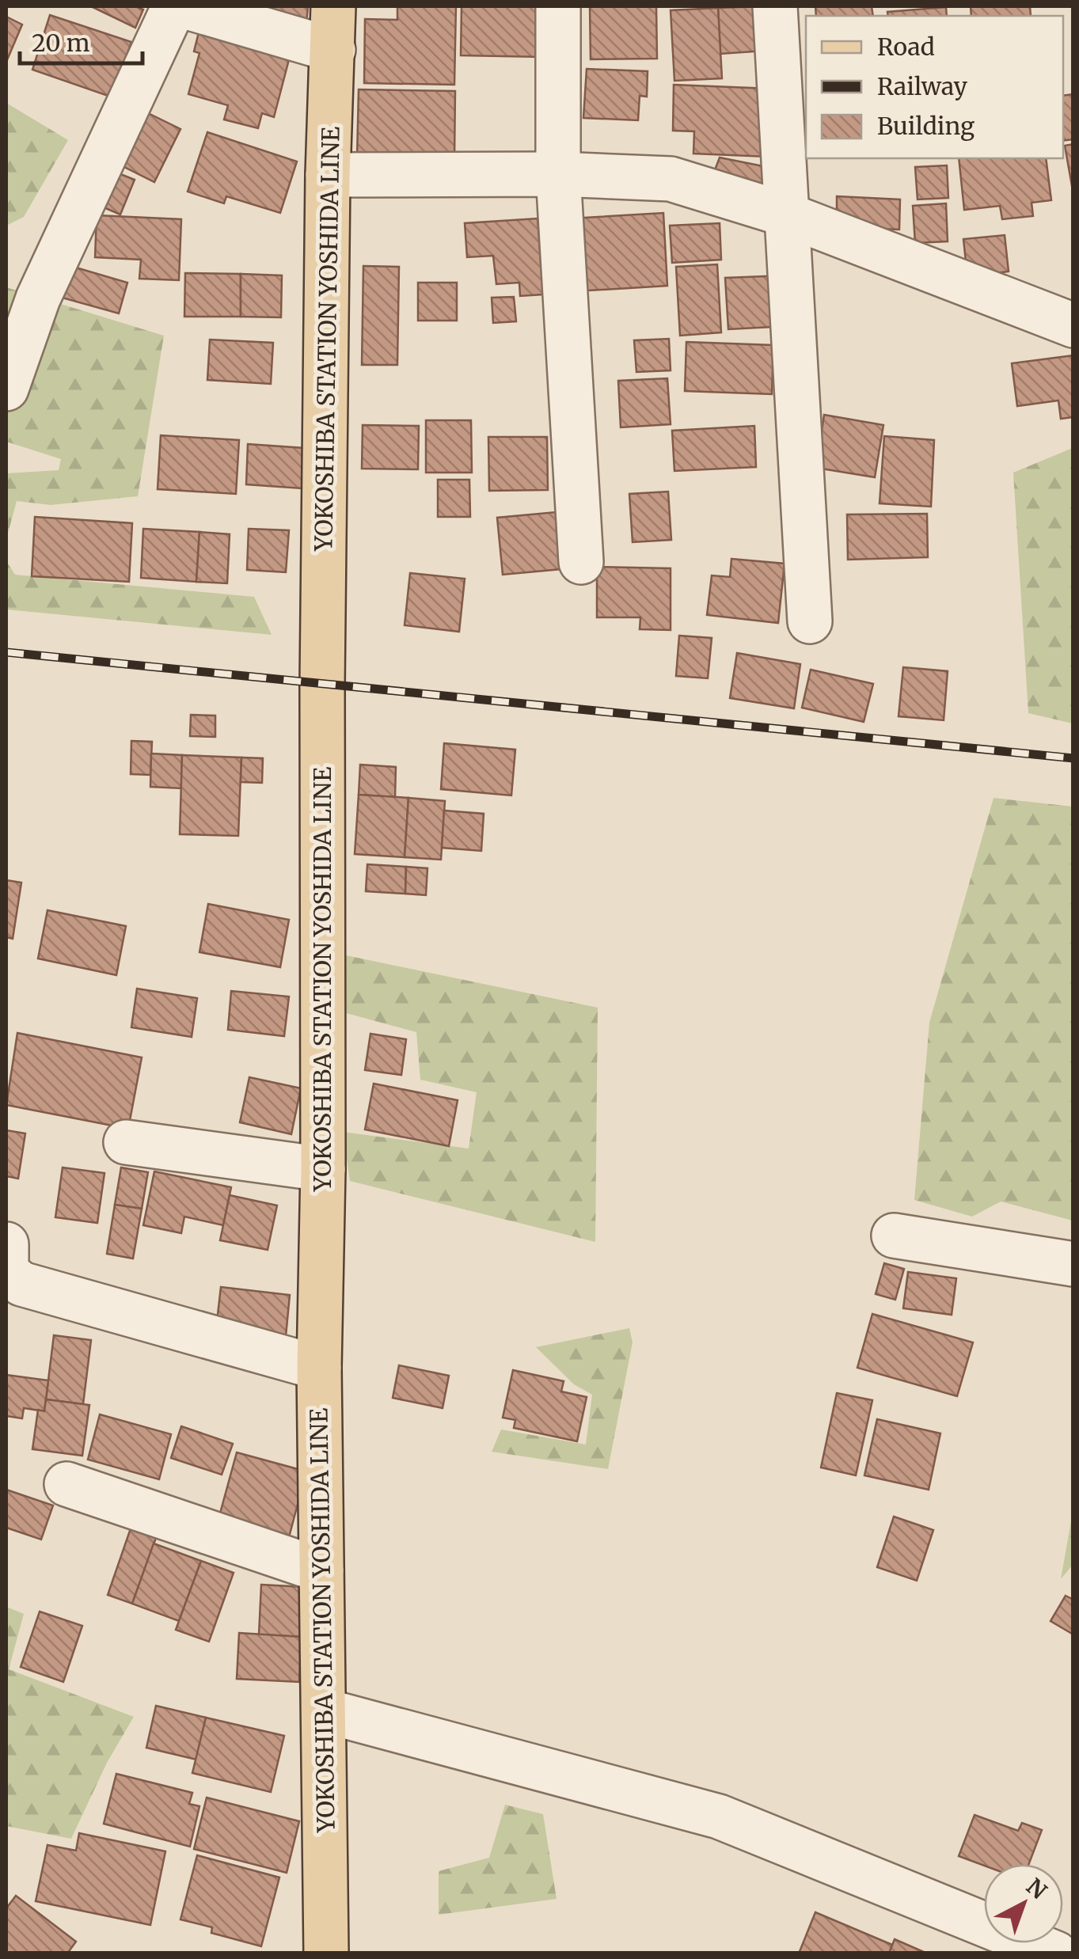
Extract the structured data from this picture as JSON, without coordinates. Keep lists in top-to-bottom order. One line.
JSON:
{"streets":{"main road":["YOKOSHIBA STATION YOSHIDA LINE"]},"legend":["Road","Railway","Building"],"scale_bar":"20 m","north":"top right"}
